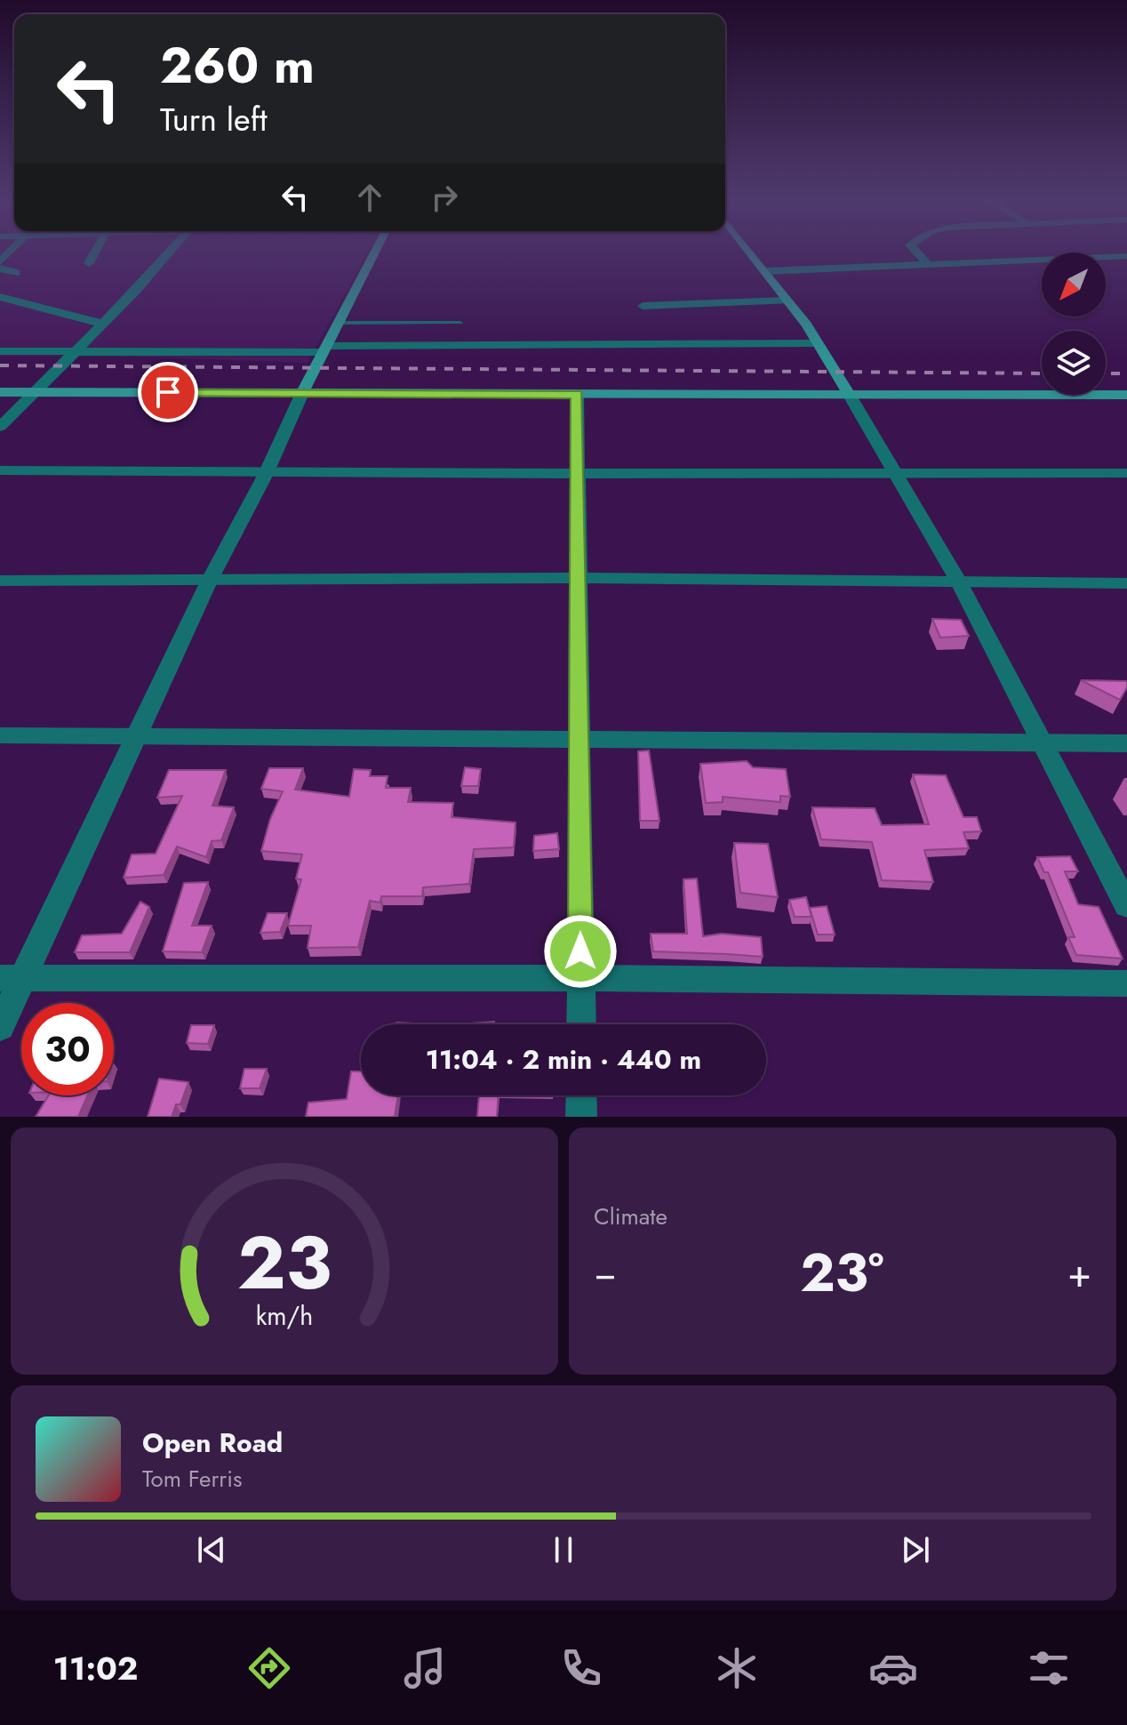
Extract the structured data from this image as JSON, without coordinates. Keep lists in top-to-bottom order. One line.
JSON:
{"north":"bottom left","page":{"turn":["260 m","Turn left"],"limit":"30","trip":"11:04 · 2 min · 440 m","tile":"Climate","heat":["−","23°","+"],"song":["Open Road","Tom Ferris"],"tabs":"11:02","gauge":["23","km/h"]}}
